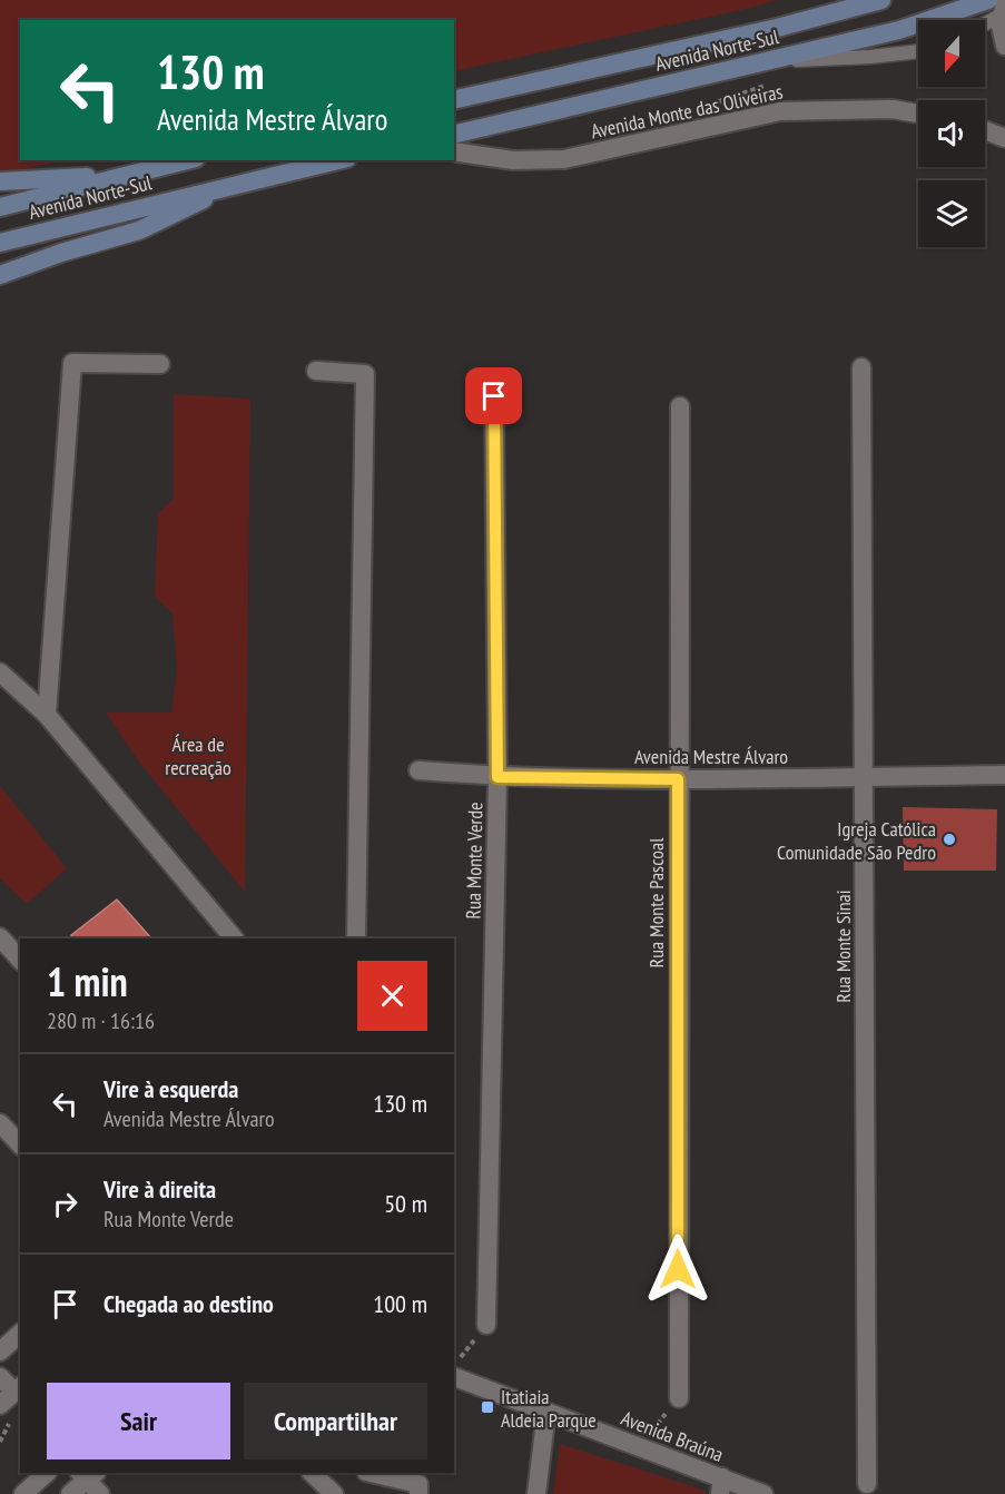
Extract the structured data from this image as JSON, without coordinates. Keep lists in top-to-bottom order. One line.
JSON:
{"streets":{"main road":["Avenida Norte-Sul"],"street":["Avenida Monte das Oliveiras","Avenida Mestre Álvaro","Rua Monte Verde","Rua Monte Pascoal","Rua Monte Sinai","Avenida Braúna"]},"crossings":[["Avenida Mestre Álvaro","Rua Monte Verde"],["Avenida Mestre Álvaro","Rua Monte Pascoal"],["Avenida Mestre Álvaro","Rua Monte Sinai"]],"parks":["Área de recreação"],"places":{"other":["Igreja Católica Comunidade São Pedro"],"transit":["Itatiaia Aldeia Parque"]},"north":"bottom","page":{"turn":["130 m","Avenida Mestre Álvaro"],"heading":["1 min","280 m · 16:16"],"list":[{"name":"Vire à esquerda","note":"Avenida Mestre Álvaro","value":"130 m"},{"name":"Vire à direita","note":"Rua Monte Verde","value":"50 m"},{"name":"Chegada ao destino","value":"100 m"}],"buttons":["Sair","Compartilhar"]}}
